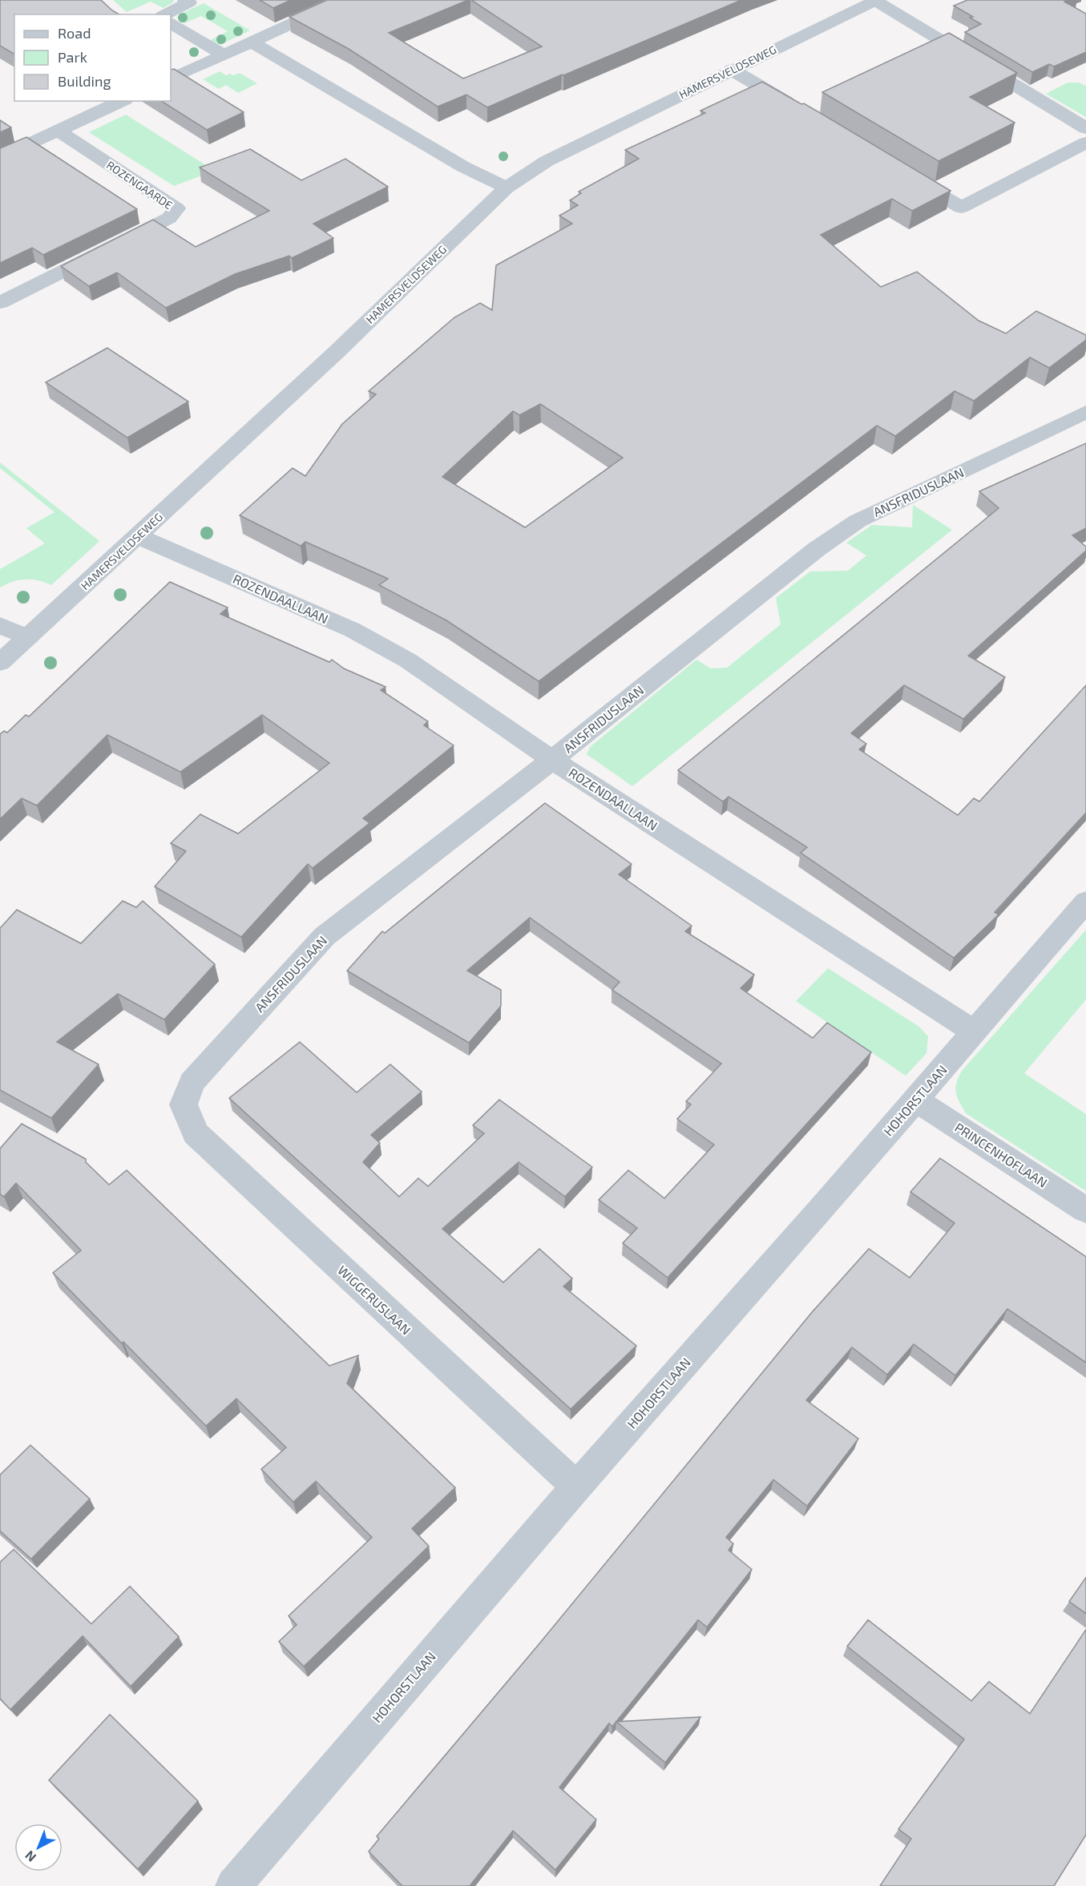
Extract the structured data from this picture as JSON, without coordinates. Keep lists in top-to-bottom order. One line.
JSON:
{"streets":{"street":["HAMERSVELDSEWEG","ROZENGAARDE","ANSFRIDUSLAAN","ROZENDAALLAAN","HOHORSTLAAN","PRINCENHOFLAAN","WIGGERUSLAAN"]},"crossings":[["HAMERSVELDSEWEG","ROZENDAALLAAN"],["ANSFRIDUSLAAN","ROZENDAALLAAN"],["ANSFRIDUSLAAN","WIGGERUSLAAN"],["ROZENDAALLAAN","HOHORSTLAAN"],["HOHORSTLAAN","PRINCENHOFLAAN"],["HOHORSTLAAN","WIGGERUSLAAN"]],"legend":["Road","Park","Building"],"north":"bottom left"}
